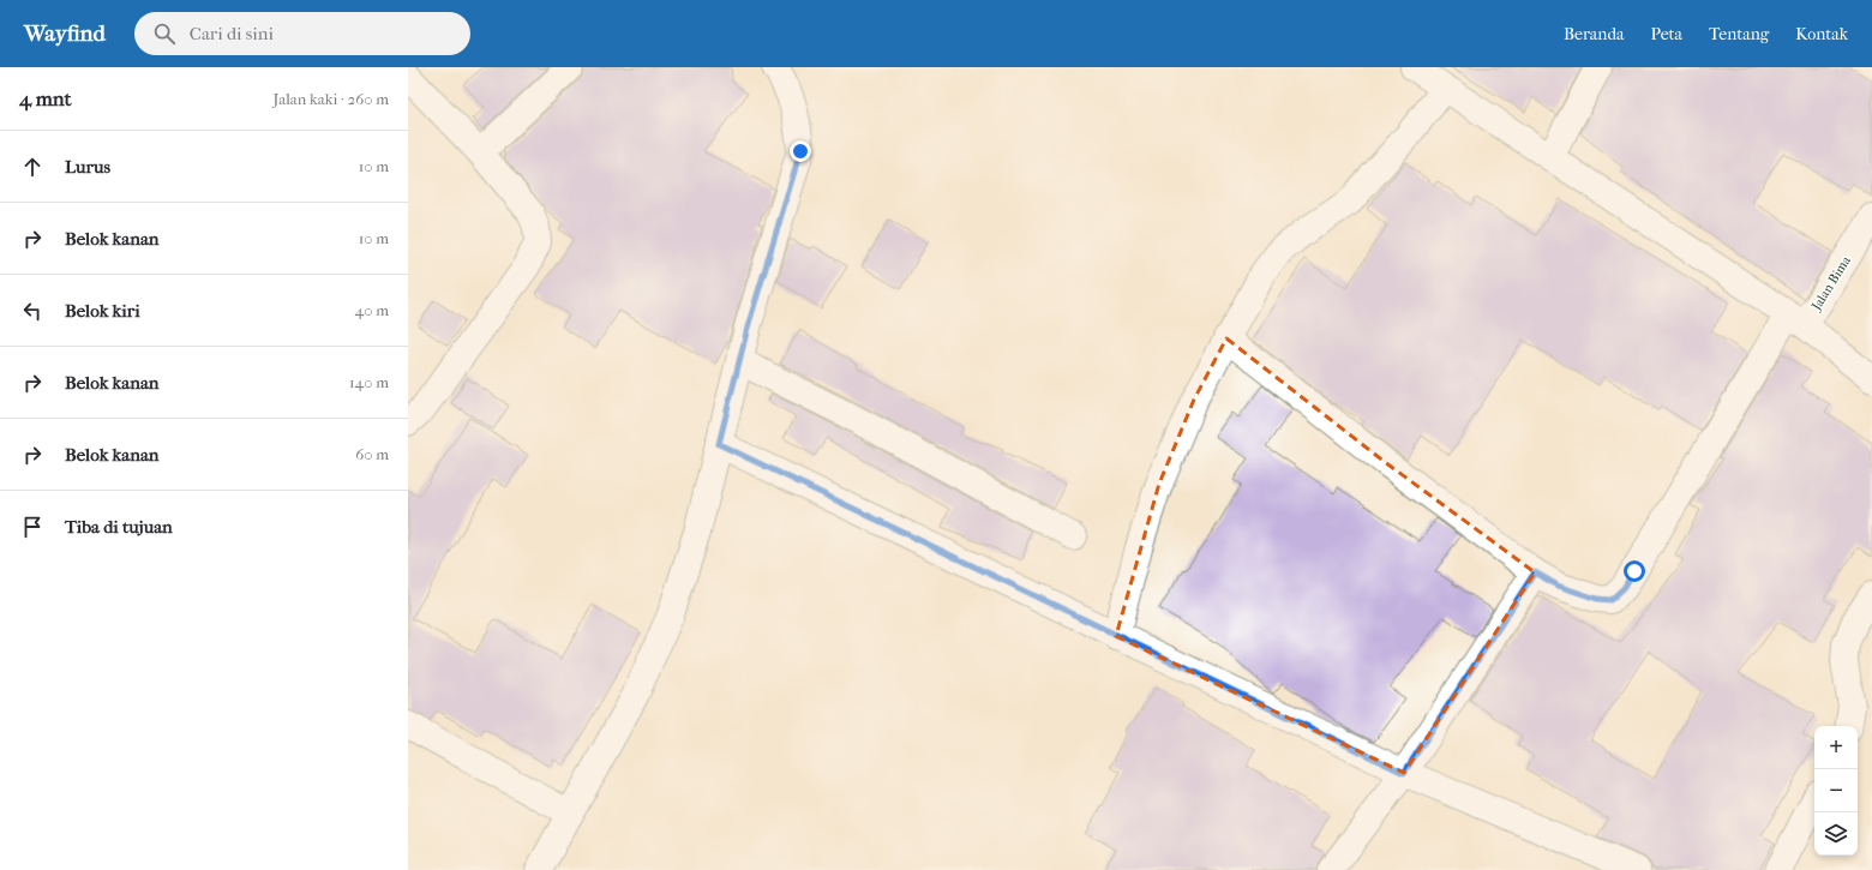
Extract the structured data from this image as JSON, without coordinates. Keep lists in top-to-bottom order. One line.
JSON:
{"streets":{"street":["Jalan Bima"]},"page":{"header":"Wayfind","search":"Cari di sini","nav":["Beranda","Peta","Tentang","Kontak"],"heading":["4 mnt","Jalan kaki · 260 m"],"list":[["Lurus","10 m"],["Belok kanan","10 m"],["Belok kiri","40 m"],["Belok kanan","140 m"],["Belok kanan","60 m"],"Tiba di tujuan"],"map_buttons":["+","−"]}}
